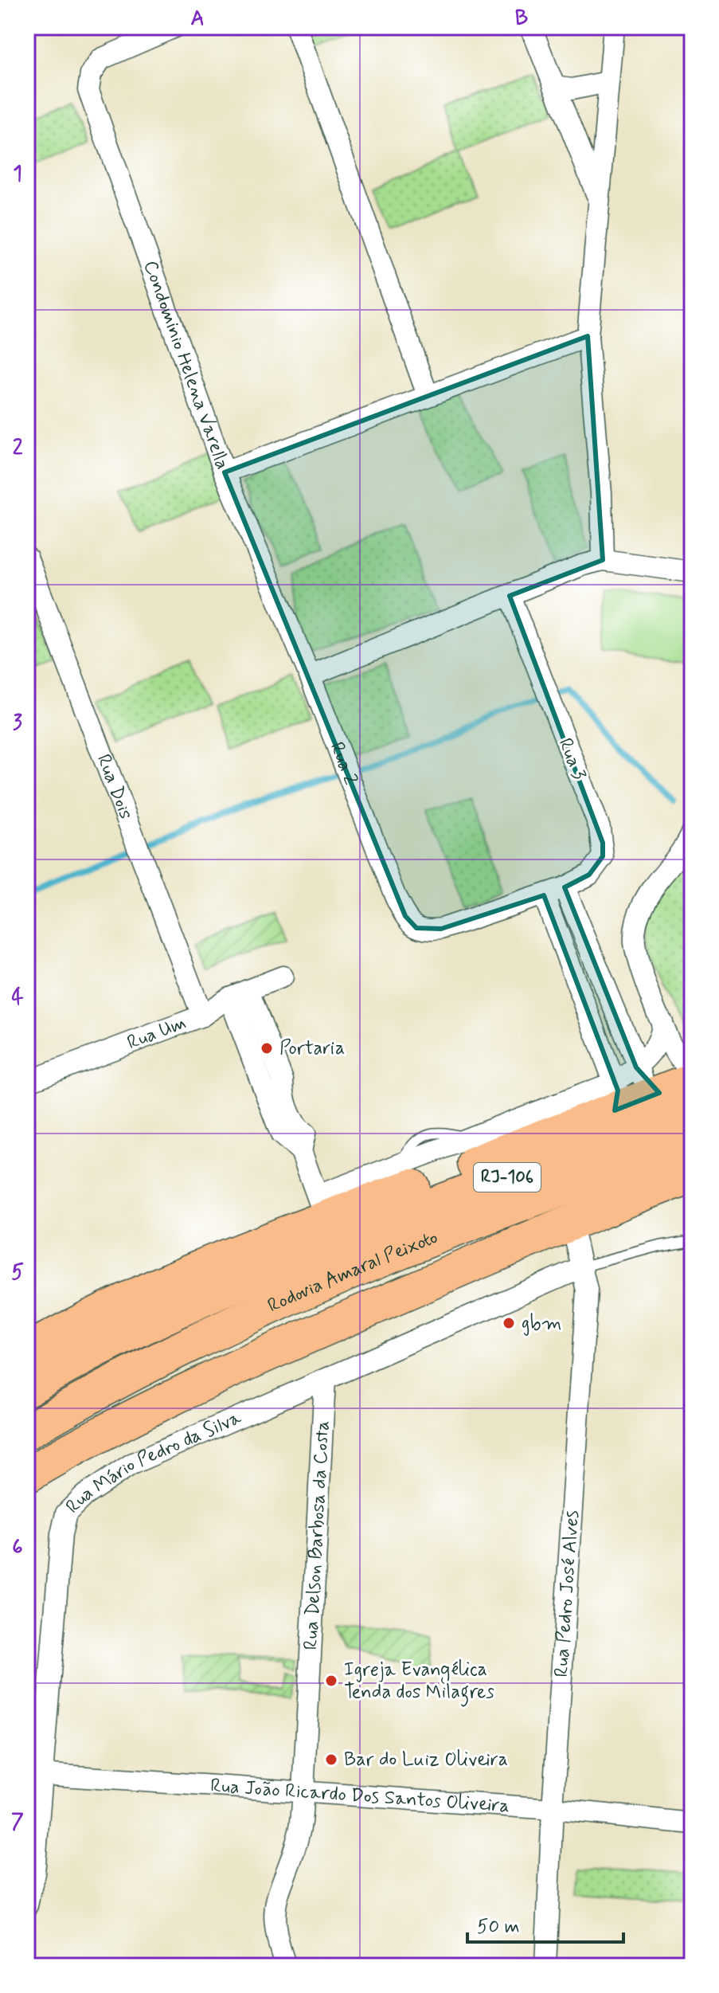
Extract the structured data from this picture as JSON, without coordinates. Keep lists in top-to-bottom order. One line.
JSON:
{"streets":{"highway":["RJ-106","Rodovia Amaral Peixoto"],"street":["Condominio Helena Varella","Rua 3","Rua 2","Rua Dois","Rua Um","Rua Mário Pedro da Silva","Rua Delson Barbosa da Costa","Rua Pedro José Alves","Rua João Ricardo Dos Santos Oliveira"]},"crossings":[["Condominio Helena Varella","Rua 2"],["Rua 3","Rua 2"],["Rua Dois","Rua Um"],["Rua Mário Pedro da Silva","Rua Delson Barbosa da Costa"],["Rua Mário Pedro da Silva","Rua João Ricardo Dos Santos Oliveira"],["Rua Delson Barbosa da Costa","Rua João Ricardo Dos Santos Oliveira"],["Rua Pedro José Alves","Rua João Ricardo Dos Santos Oliveira"]],"places":["Portaria","gbm","Igreja Evangélica Tenda dos Milagres","Bar do Luiz Oliveira"],"scale_bar":"50 m","grid":{"columns":["A","B"],"rows":["1","2","3","4","5","6","7"]}}
